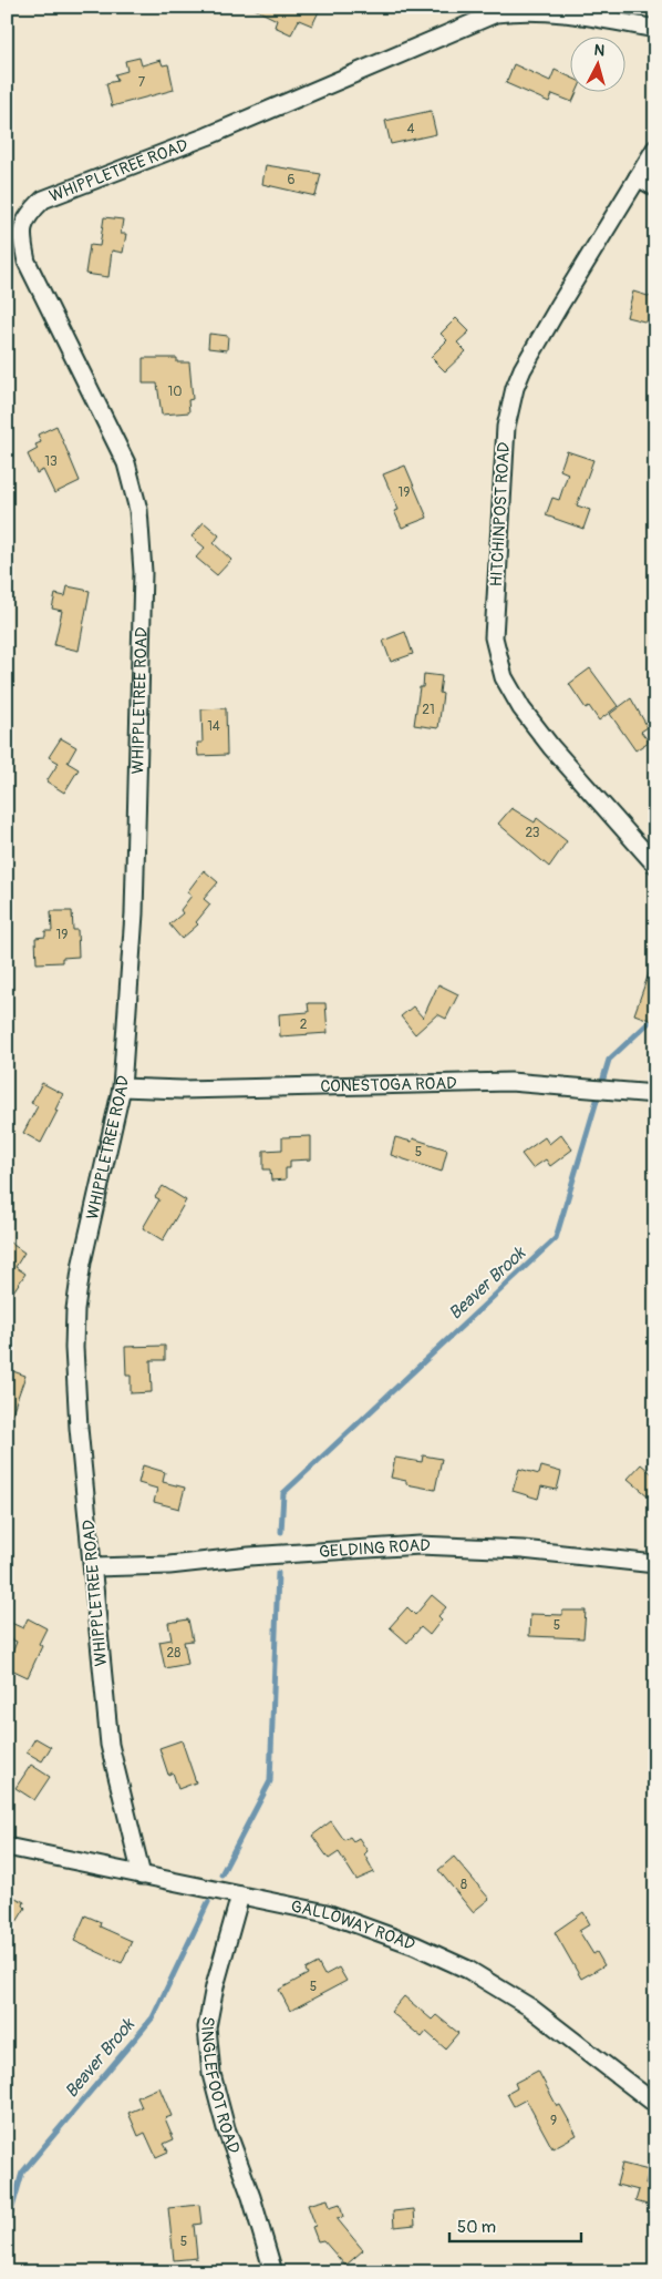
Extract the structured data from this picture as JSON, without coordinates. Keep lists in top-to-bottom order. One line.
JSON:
{"streets":{"street":["WHIPPLETREE ROAD","HITCHINPOST ROAD","CONESTOGA ROAD","GELDING ROAD","GALLOWAY ROAD","SINGLEFOOT ROAD"]},"crossings":[["WHIPPLETREE ROAD","CONESTOGA ROAD"],["WHIPPLETREE ROAD","GELDING ROAD"],["WHIPPLETREE ROAD","GALLOWAY ROAD"],["GALLOWAY ROAD","SINGLEFOOT ROAD"]],"water":["Beaver Brook"],"house_numbers":["7","4","6","10","13","19","21","14","23","19","2","5","5","28","8","5","9","5"],"scale_bar":"50 m","north":"top"}
